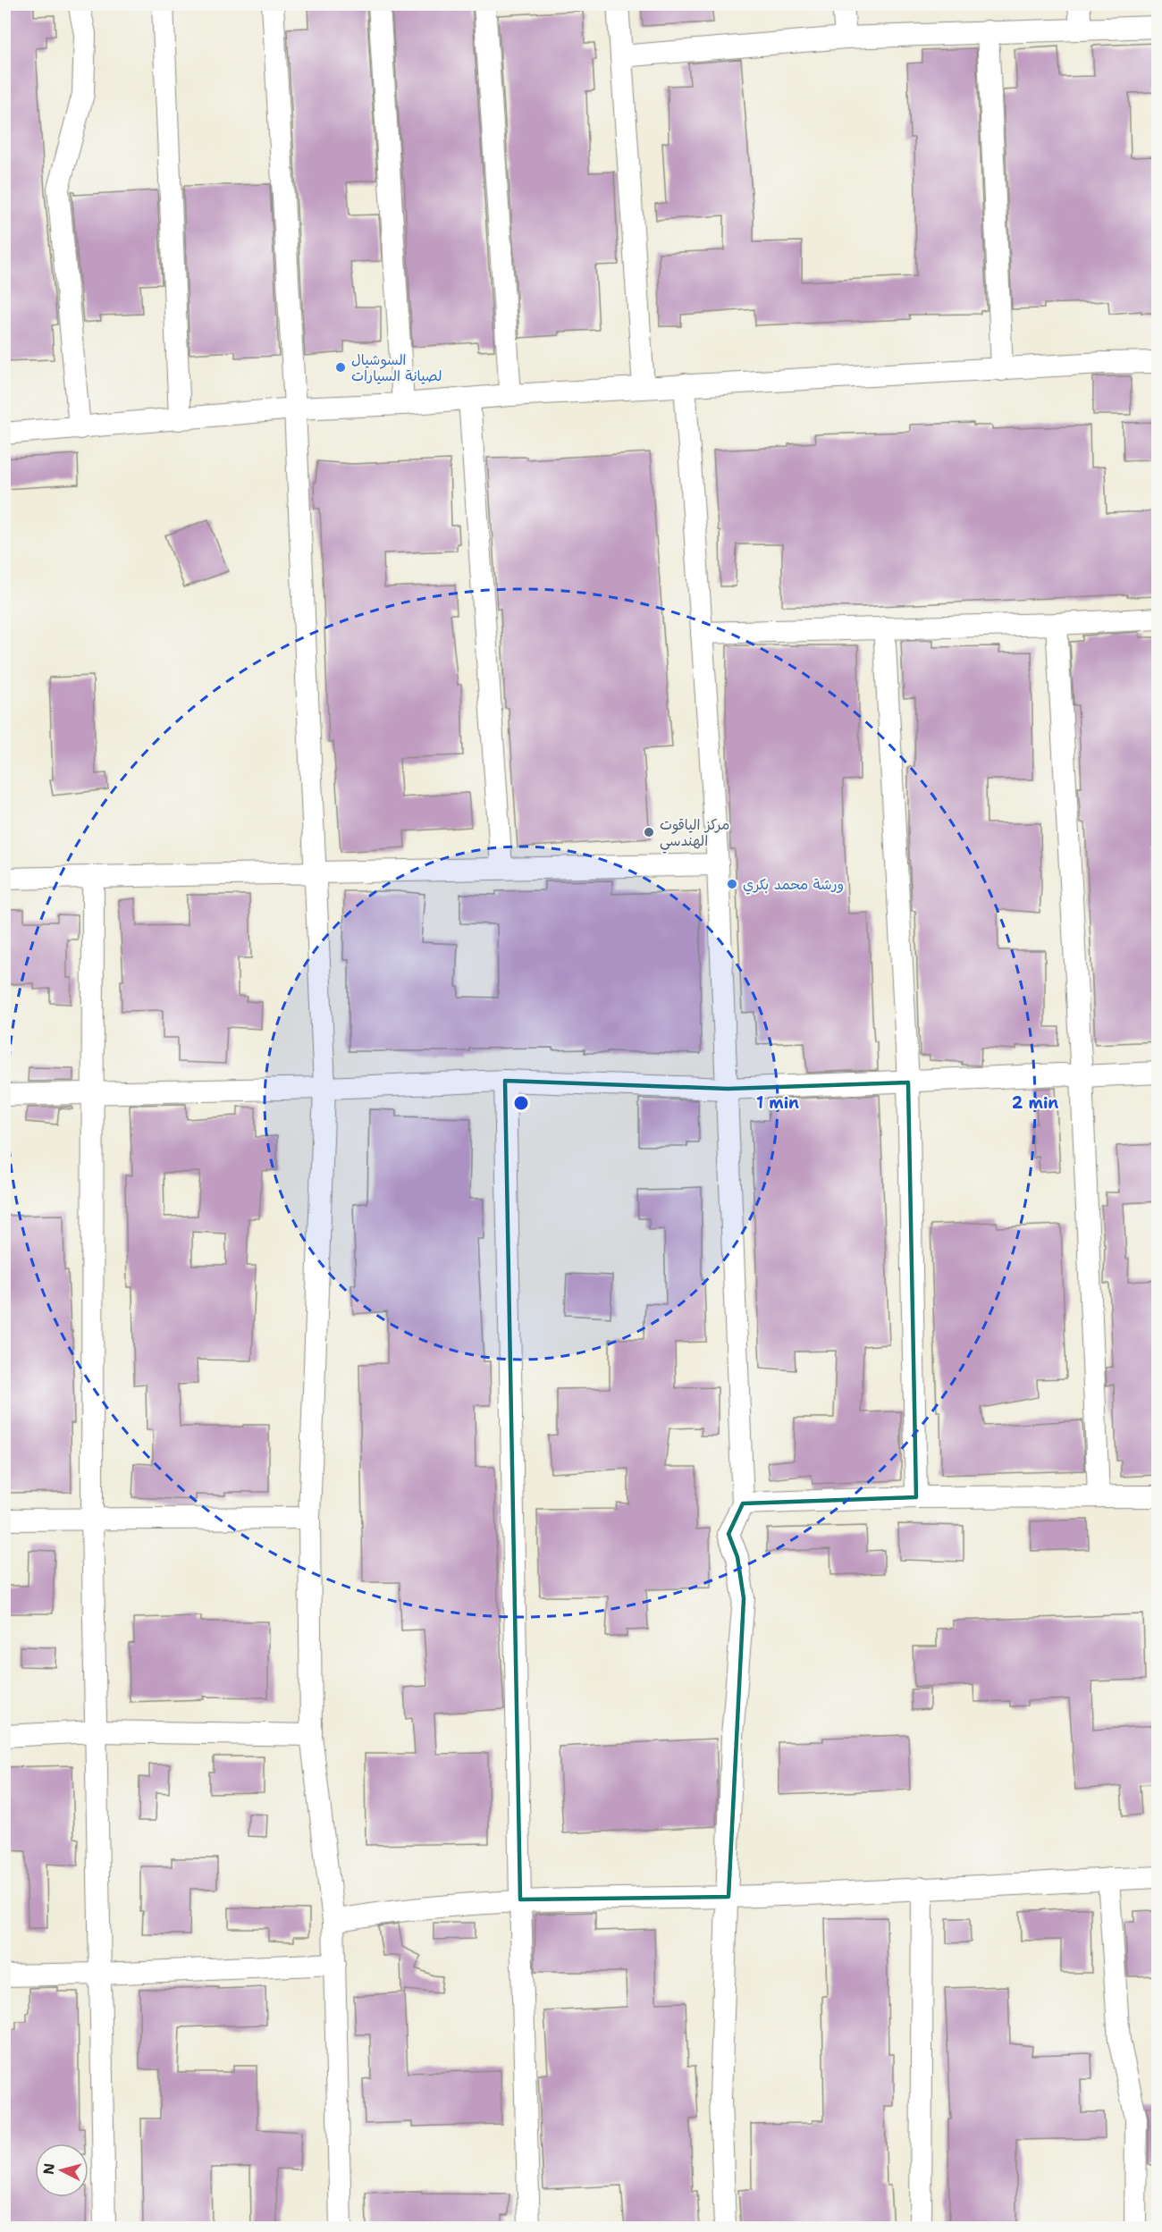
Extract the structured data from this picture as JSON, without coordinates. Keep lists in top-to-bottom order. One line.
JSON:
{"places":["السوشيال لصيانة السيارات","مركز الياقوت الهندسي","ورشة محمد بكري"],"north":"left","rings":["1 min","2 min"]}
